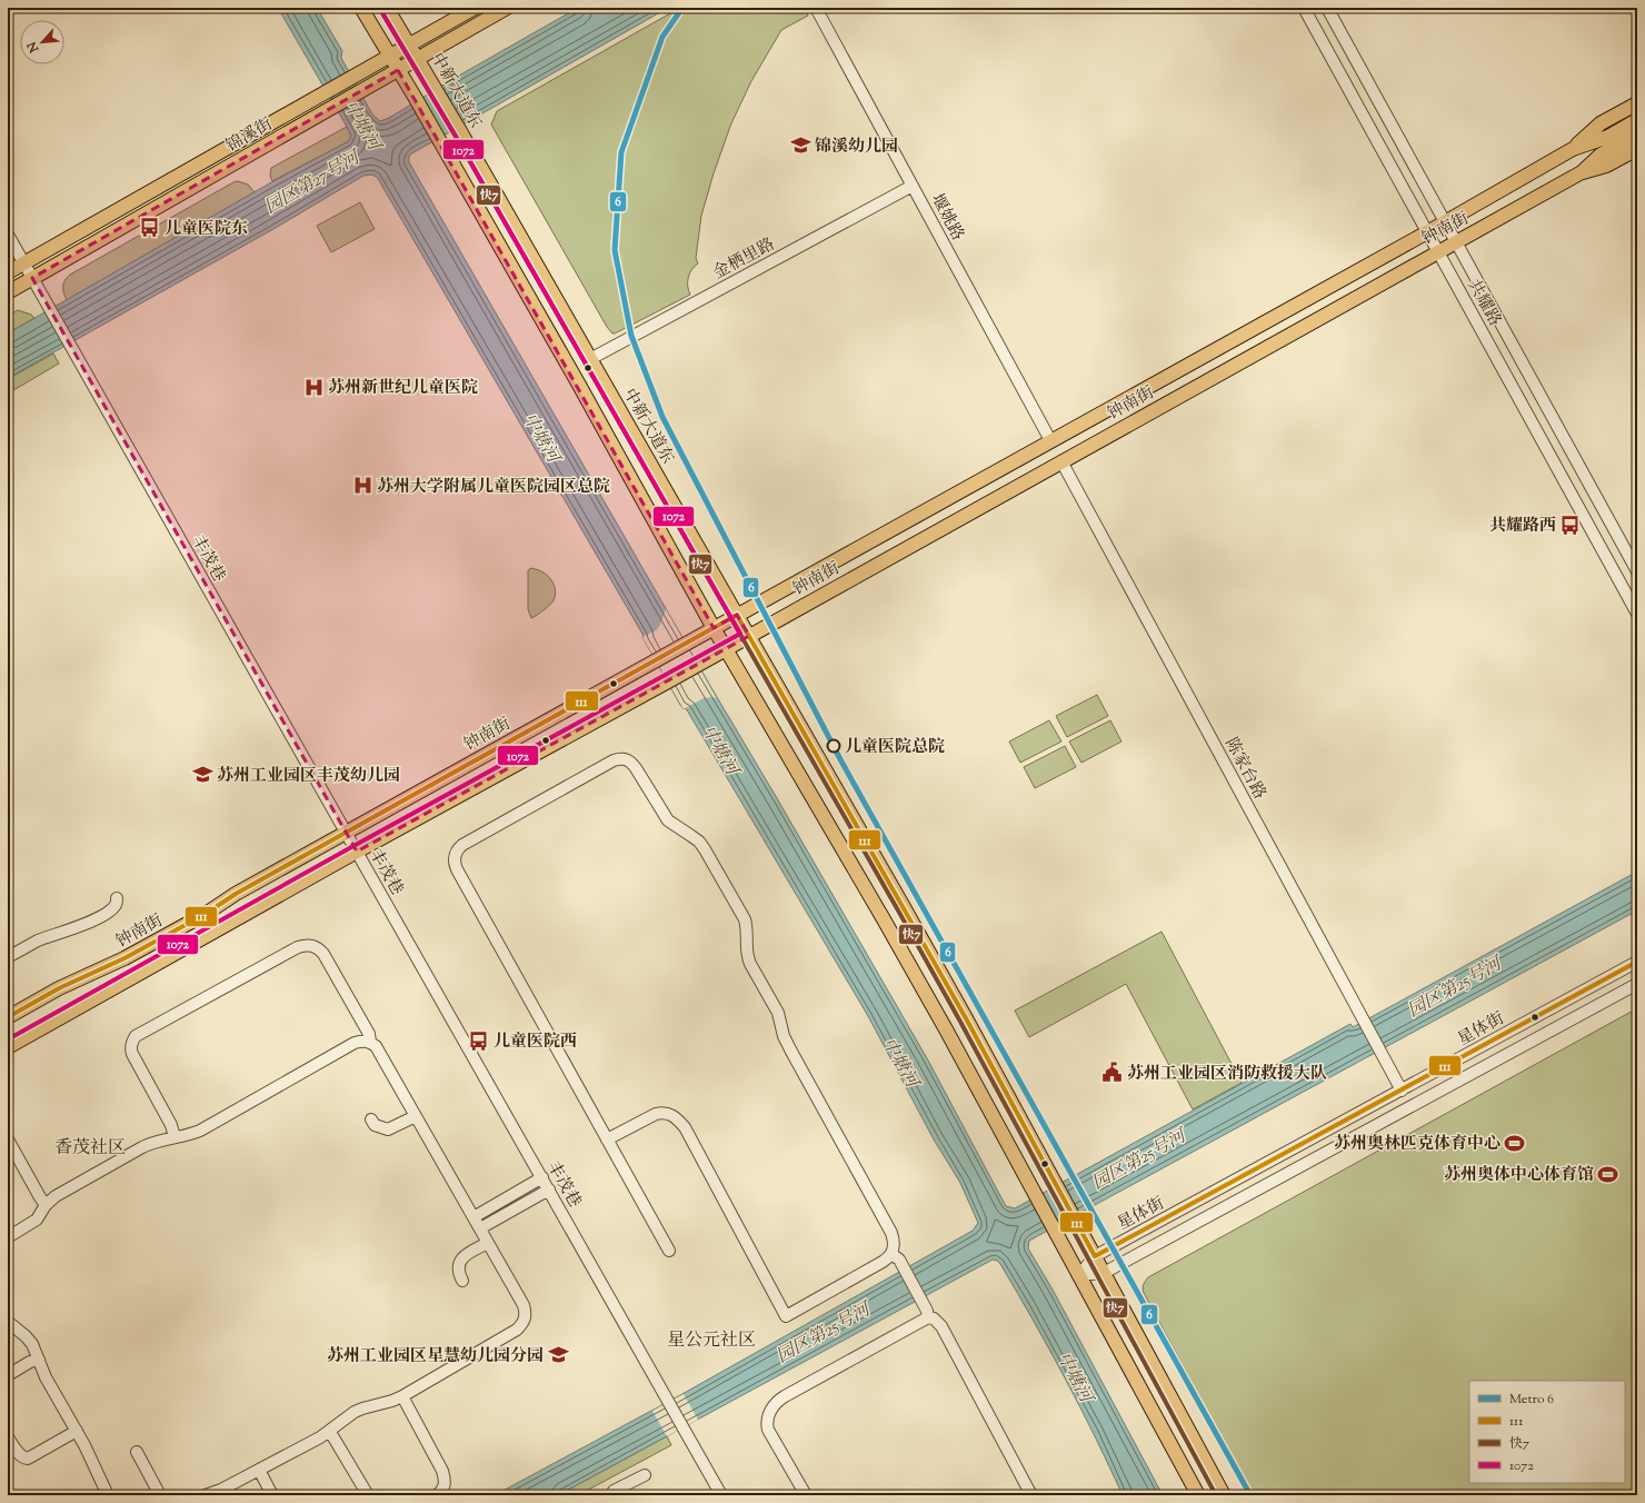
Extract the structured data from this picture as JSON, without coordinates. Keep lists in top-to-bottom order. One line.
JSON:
{"streets":{"main road":["中新大道东","锦溪街","钟南街"],"street":["堰姚路","金栖里路","共耀路","丰茂巷","陈家台路","星体街"]},"crossings":[["中新大道东","锦溪街"],["中新大道东","钟南街"],["中新大道东","金栖里路"],["中新大道东","星体街"],["锦溪街","丰茂巷"],["堰姚路","钟南街"],["堰姚路","金栖里路"],["钟南街","共耀路"],["钟南街","丰茂巷"],["钟南街","陈家台路"],["陈家台路","星体街"]],"districts":["香茂社区","星公元社区"],"water":["中塘河","园区第27号河","园区第25号河"],"places":{"school or university":["锦溪幼儿园","苏州工业园区丰茂幼儿园","苏州工业园区星慧幼儿园分园"],"bus stop":["儿童医院东","共耀路西","儿童医院西"],"hospital":["苏州新世纪儿童医院","苏州大学附属儿童医院园区总院"],"other":["儿童医院总院"],"public building":["苏州工业园区消防救援大队"],"sports":["苏州奥林匹克体育中心","苏州奥体中心体育馆"]},"lines":["metro line 6","transit line 快7","transit line 1072","transit line 111"],"legend":["Metro 6","111","快7","1072"],"north":"bottom left"}
